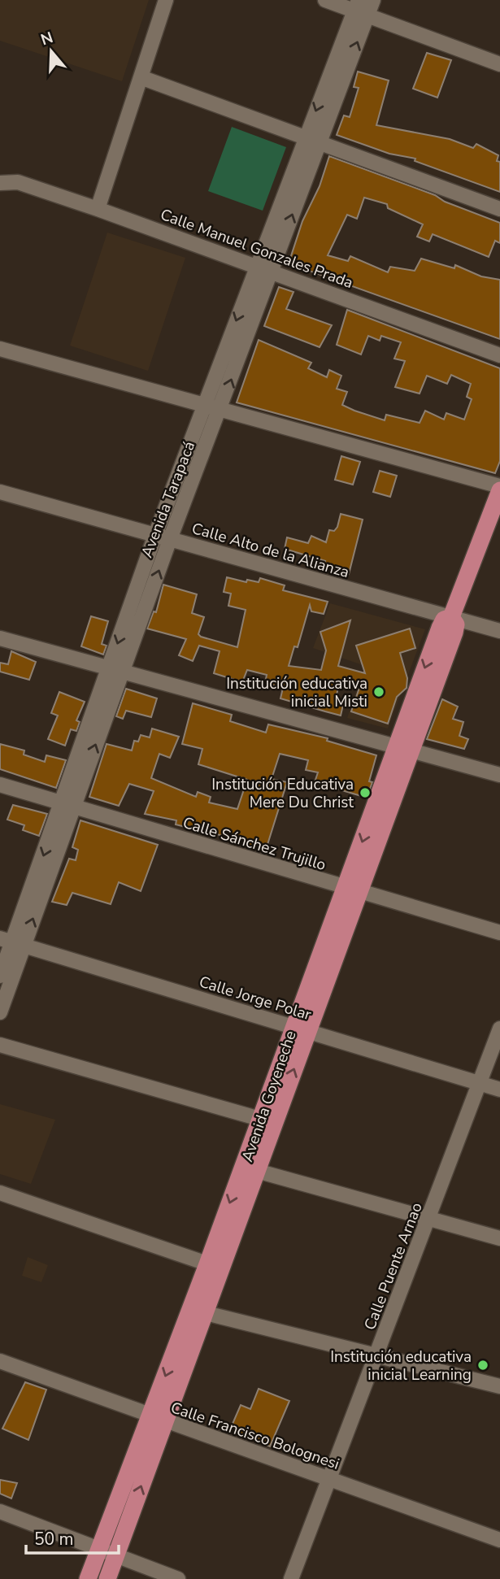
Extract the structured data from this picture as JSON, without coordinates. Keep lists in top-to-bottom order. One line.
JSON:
{"streets":{"main road":["Avenida Goyeneche"],"street":["Calle Manuel Gonzales Prada","Avenida Tarapacá","Calle Alto de la Alianza","Calle Sánchez Trujillo","Calle Jorge Polar","Calle Puente Arnao","Calle Francisco Bolognesi"]},"crossings":[["Calle Manuel Gonzales Prada","Avenida Tarapacá"],["Avenida Tarapacá","Calle Alto de la Alianza"],["Avenida Tarapacá","Calle Sánchez Trujillo"],["Avenida Tarapacá","Calle Jorge Polar"],["Calle Alto de la Alianza","Avenida Goyeneche"],["Calle Sánchez Trujillo","Avenida Goyeneche"],["Calle Jorge Polar","Avenida Goyeneche"],["Calle Jorge Polar","Calle Puente Arnao"],["Avenida Goyeneche","Calle Francisco Bolognesi"],["Calle Puente Arnao","Calle Francisco Bolognesi"]],"places":["Institución educativa inicial Misti","Institución Educativa Mere Du Christ","Institución educativa inicial Learning"],"scale_bar":"50 m","north":"top"}
